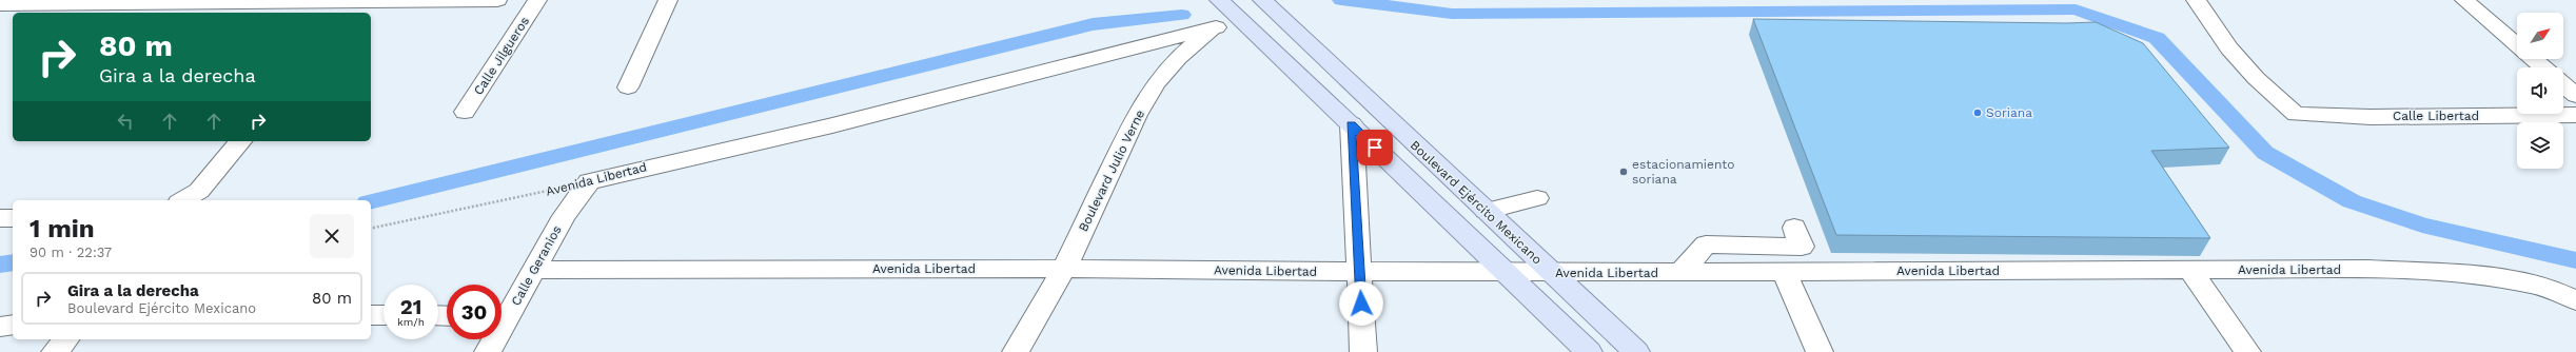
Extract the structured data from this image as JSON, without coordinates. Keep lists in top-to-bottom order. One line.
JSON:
{"streets":{"main road":["Boulevard Ejército Mexicano"],"street":["Calle Jilgueros","Calle Libertad","Boulevard Julio Verne","Avenida Libertad","Calle Geranios"]},"crossings":[["Boulevard Julio Verne","Avenida Libertad"],["Avenida Libertad","Boulevard Ejército Mexicano"],["Avenida Libertad","Calle Geranios"]],"places":["Soriana","estacionamiento soriana"],"north":"top right","page":{"turn":["80 m","Gira a la derecha"],"heading":["1 min","90 m · 22:37"],"list":[{"name":"Gira a la derecha","note":"Boulevard Ejército Mexicano","value":"80 m"}],"speed":"21 km/h","limit":"30"}}
